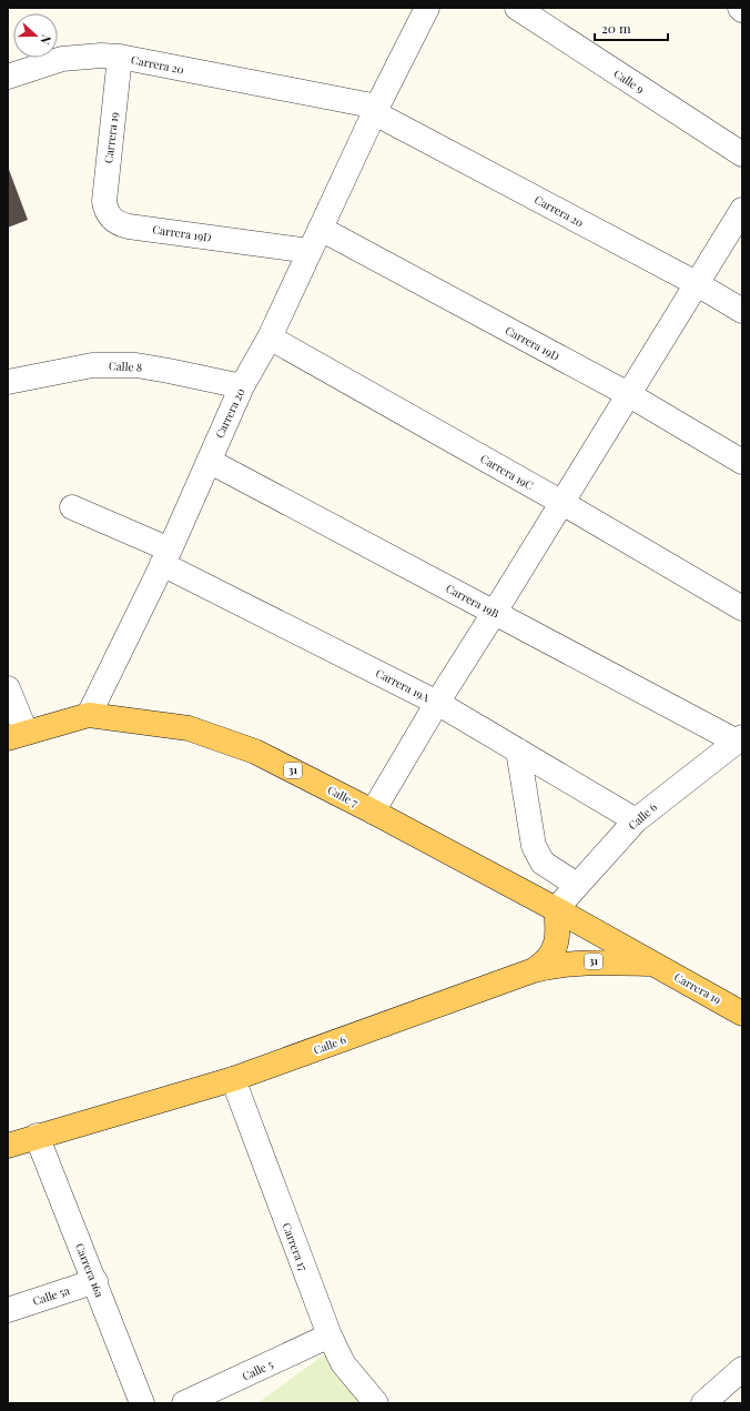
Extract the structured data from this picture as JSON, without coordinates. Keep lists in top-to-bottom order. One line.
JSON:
{"streets":{"main road":["Carrera 19","31","Calle 7","Calle 6"],"street":["Carrera 20","Calle 9","Carrera 19D","Calle 8","Carrera 19C","Carrera 19B","Carrera 19A","Carrera 17","Carrera 16a","Calle 5a","Calle 5"]},"crossings":[["Carrera 20","Carrera 19"],["Carrera 20","Carrera 19D"],["Carrera 20","Calle 8"],["Carrera 20","Carrera 19C"],["Carrera 20","Carrera 19B"],["Carrera 20","Carrera 19A"],["Carrera 20","Calle 7"],["Carrera 19","Carrera 19D"],["Carrera 19","Calle 7"],["Carrera 19","Calle 6"],["Carrera 19B","Calle 6"],["Carrera 19A","Calle 6"],["Calle 7","Calle 6"],["Calle 6","Carrera 17"],["Calle 6","Carrera 16a"],["Carrera 17","Calle 5"],["Carrera 16a","Calle 5a"]],"scale_bar":"20 m","north":"right"}
